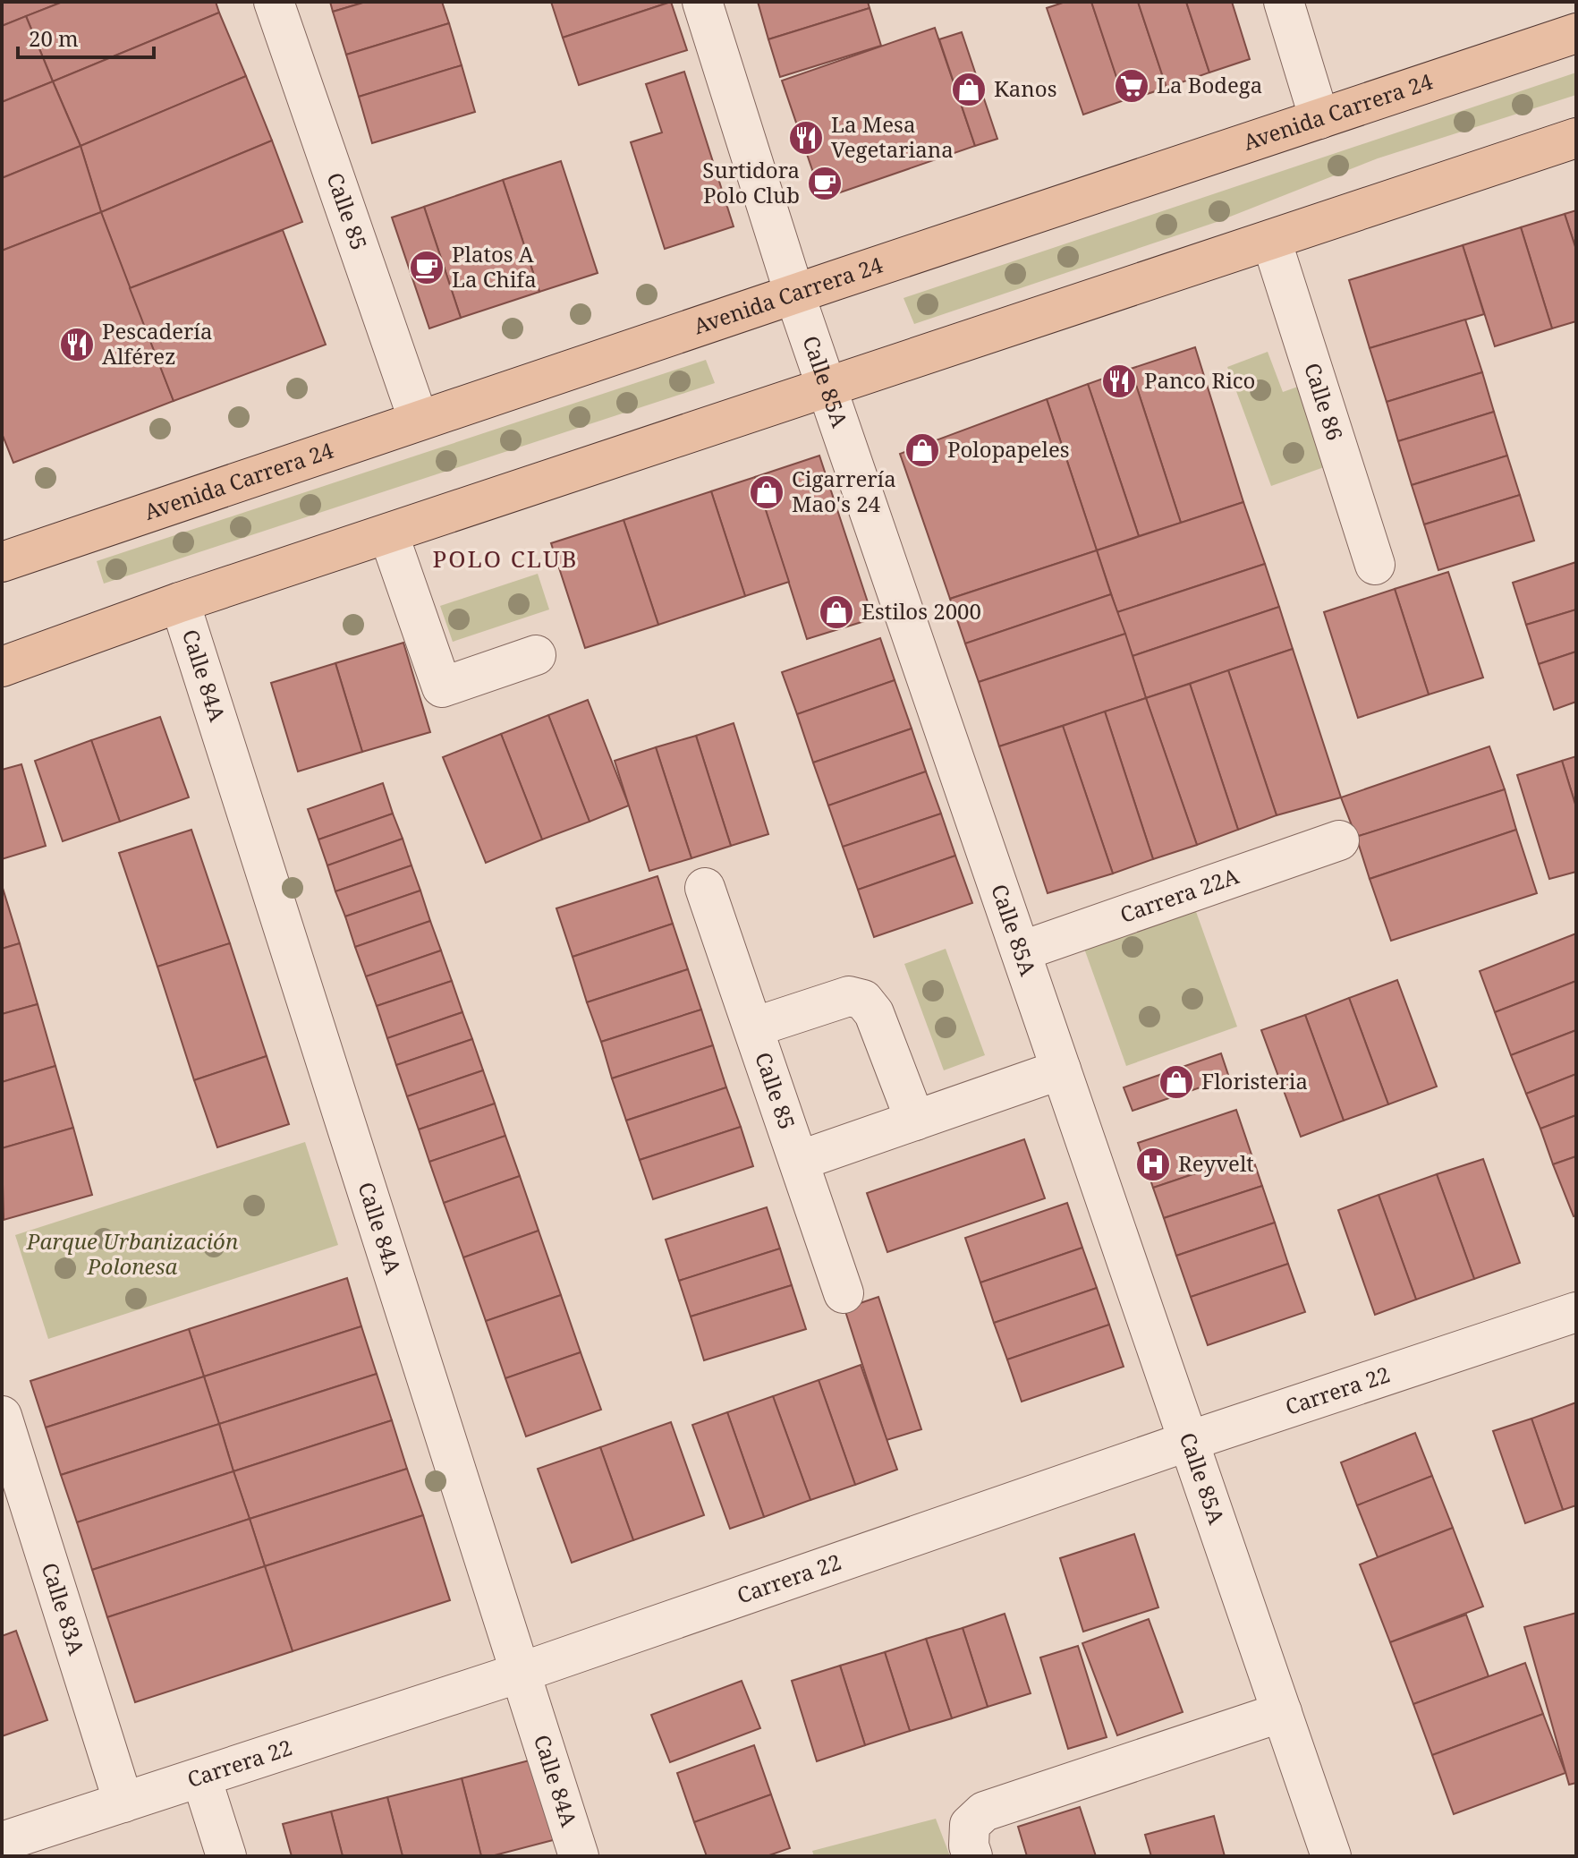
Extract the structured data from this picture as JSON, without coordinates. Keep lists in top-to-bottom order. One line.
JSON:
{"streets":{"main road":["Avenida Carrera 24"],"street":["Calle 85","Calle 85A","Calle 86","Calle 84A","Carrera 22A","Carrera 22","Calle 83A"]},"crossings":[["Avenida Carrera 24","Calle 85"],["Avenida Carrera 24","Calle 85A"],["Calle 85A","Carrera 22A"],["Calle 85A","Carrera 22"],["Calle 84A","Carrera 22"],["Carrera 22","Calle 83A"]],"districts":["POLO CLUB"],"parks":["Parque Urbanización Polonesa"],"places":{"supermarket":["La Bodega"],"shop":["Kanos","Polopapeles","Cigarrería Mao's 24","Estilos 2000","Floristeria"],"restaurant":["La Mesa Vegetariana","Pescadería Alférez","Panco Rico"],"cafe":["Surtidora Polo Club","Platos A La Chifa"],"hospital":["Reyvelt"]},"scale_bar":"20 m"}
